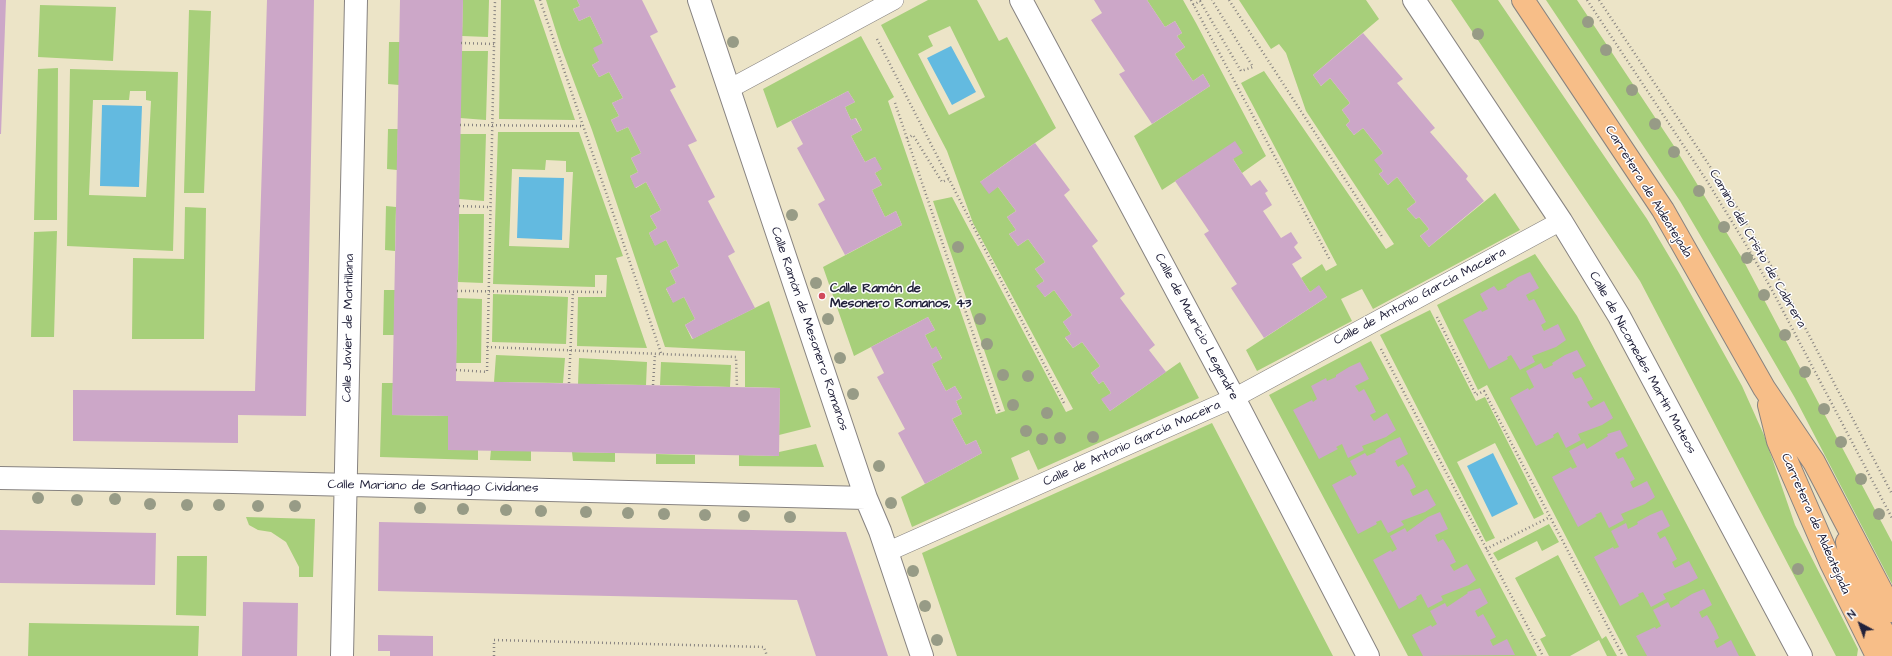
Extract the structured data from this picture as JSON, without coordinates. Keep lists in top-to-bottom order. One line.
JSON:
{"streets":{"main road":["Carretera de Aldeatejada"],"street":["Calle de Antonio García Maceira","Calle de Mauricio Legendre","Calle Javier de Montillana","Calle Ramón de Mesonero Romanos","Calle de Nicomedes Martín Mateos","Calle Mariano de Santiago Cividanes"],"path":["Camino del Cristo de Cabrera"]},"crossings":[["Calle de Antonio García Maceira","Calle de Mauricio Legendre"],["Calle de Antonio García Maceira","Calle Ramón de Mesonero Romanos"],["Calle de Antonio García Maceira","Calle de Nicomedes Martín Mateos"],["Calle Javier de Montillana","Calle Mariano de Santiago Cividanes"],["Calle Ramón de Mesonero Romanos","Calle Mariano de Santiago Cividanes"]],"places":["Calle Ramón de Mesonero Romanos, 43"],"north":"top left"}
